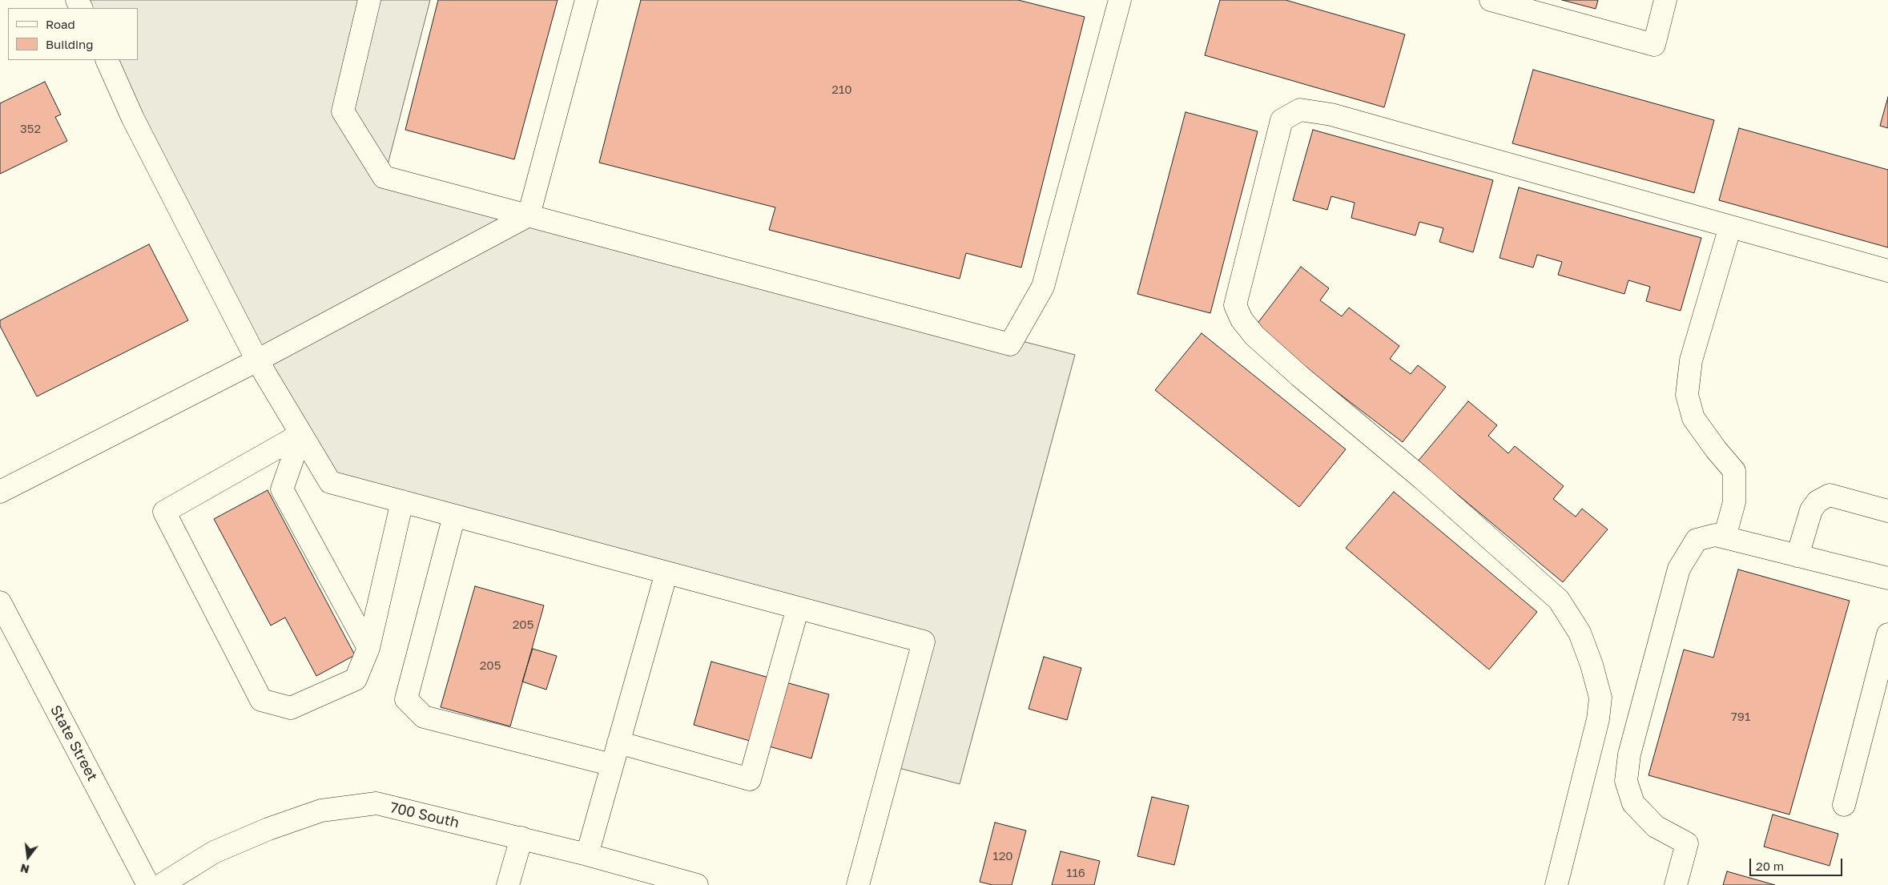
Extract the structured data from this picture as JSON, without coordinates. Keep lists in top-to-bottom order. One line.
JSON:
{"streets":{"street":["State Street","700 South"]},"house_numbers":["210","352","205","205","791","120","116"],"legend":["Road","Building"],"scale_bar":"20 m","north":"bottom"}
